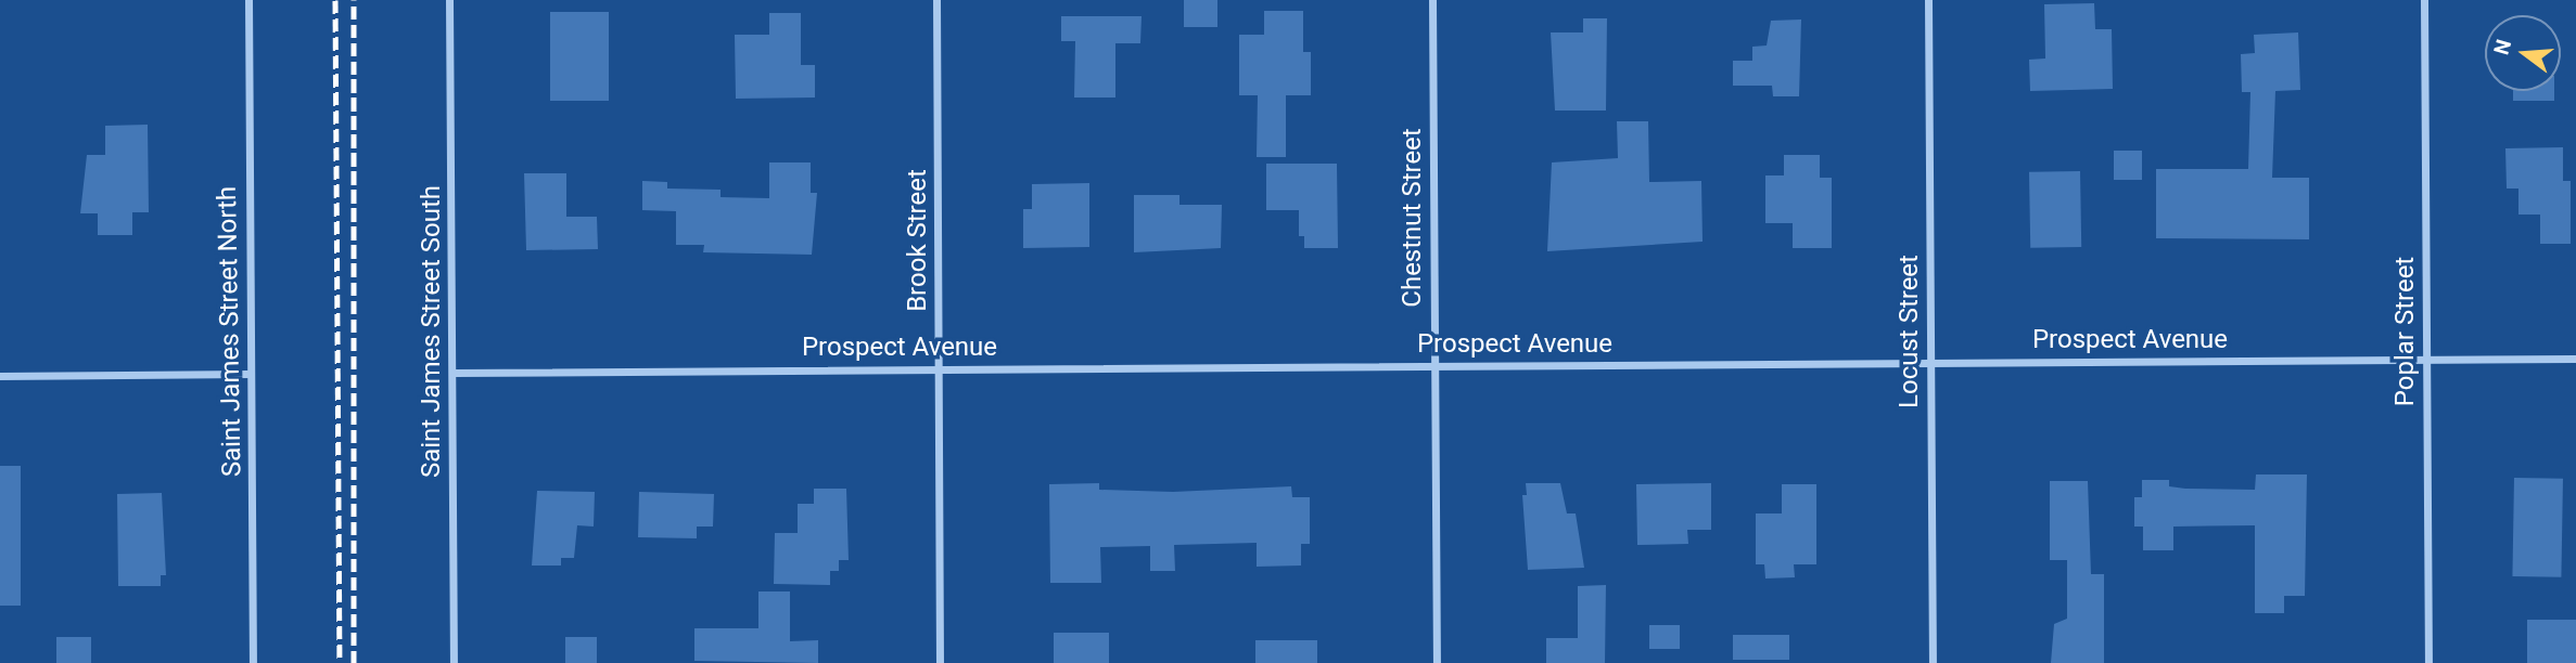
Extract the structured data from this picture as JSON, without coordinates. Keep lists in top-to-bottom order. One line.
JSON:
{"streets":{"street":["Chestnut Street","Brook Street","Saint James Street North","Saint James Street South","Locust Street","Poplar Street","Prospect Avenue"]},"crossings":[["Chestnut Street","Prospect Avenue"],["Brook Street","Prospect Avenue"],["Saint James Street South","Prospect Avenue"],["Locust Street","Prospect Avenue"],["Poplar Street","Prospect Avenue"]],"north":"left"}
